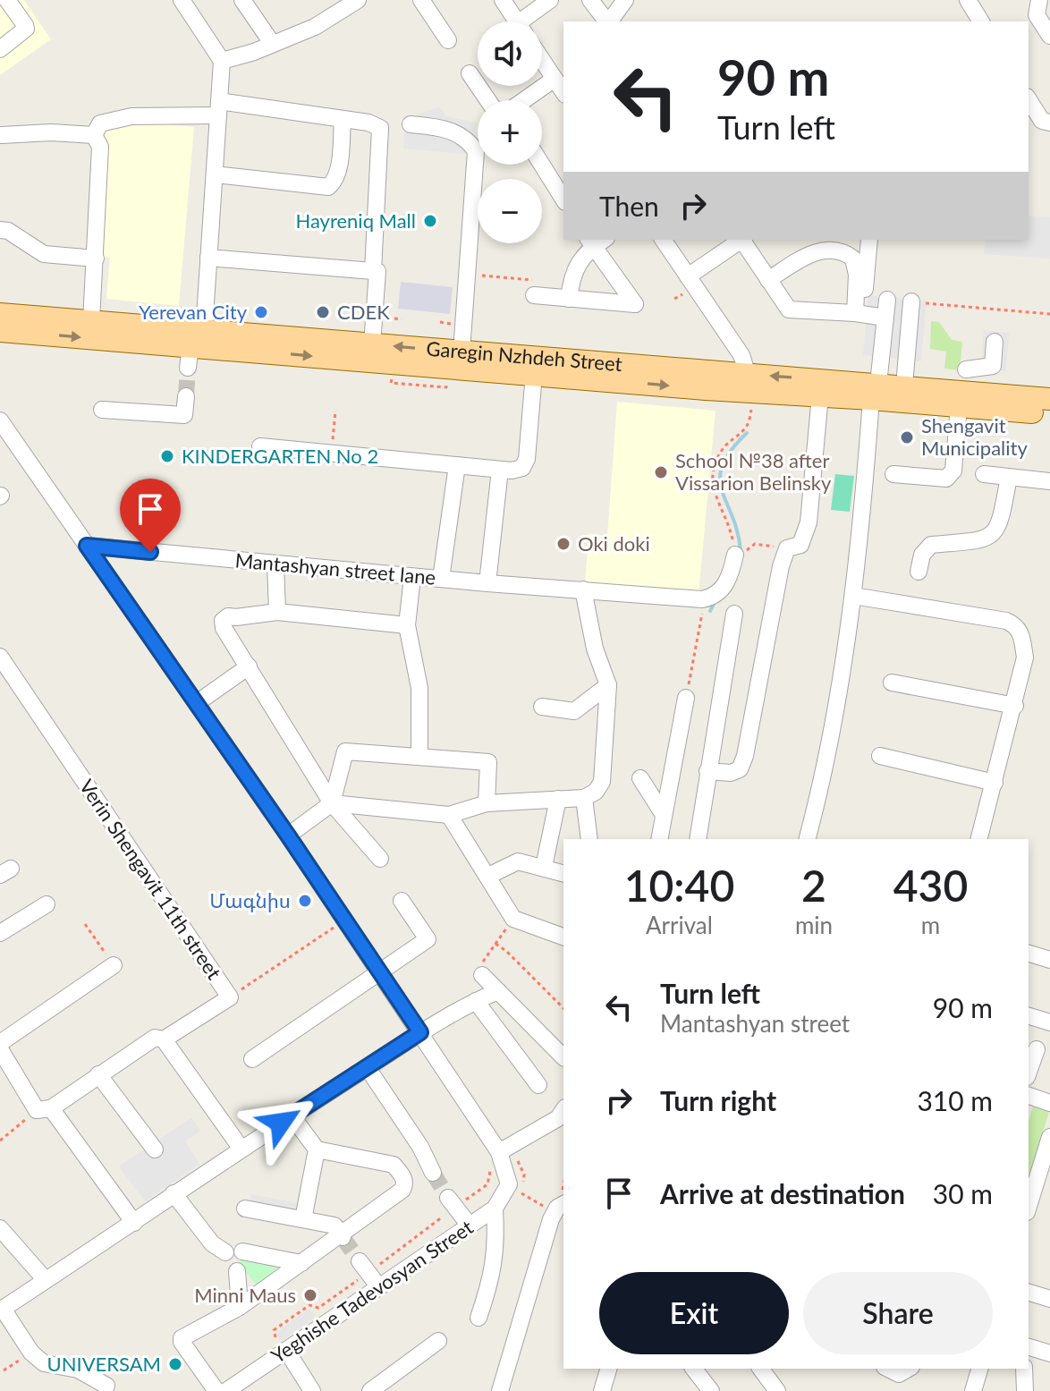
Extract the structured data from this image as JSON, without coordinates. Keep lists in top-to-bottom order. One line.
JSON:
{"streets":{"main road":["Garegin Nzhdeh Street"],"street":["Mantashyan street lane","Verin Shengavit 11th street","Yeghishe Tadevosyan Street"]},"places":["Hayreniq Mall","Yerevan City","CDEK","Shengavit Municipality","KINDERGARTEN No 2","School №38 after Vissarion Belinsky","Oki doki","Մագնիս","Minni Maus","UNIVERSAM"],"page":{"map_buttons":["+","−"],"turn":["90 m","Turn left"],"then":"Then","eta":["10:40","Arrival","2","min","430","m"],"list":[{"name":"Turn left","note":"Mantashyan street","value":"90 m"},{"name":"Turn right","value":"310 m"},{"name":"Arrive at destination","value":"30 m"}],"buttons":["Exit","Share"]}}
